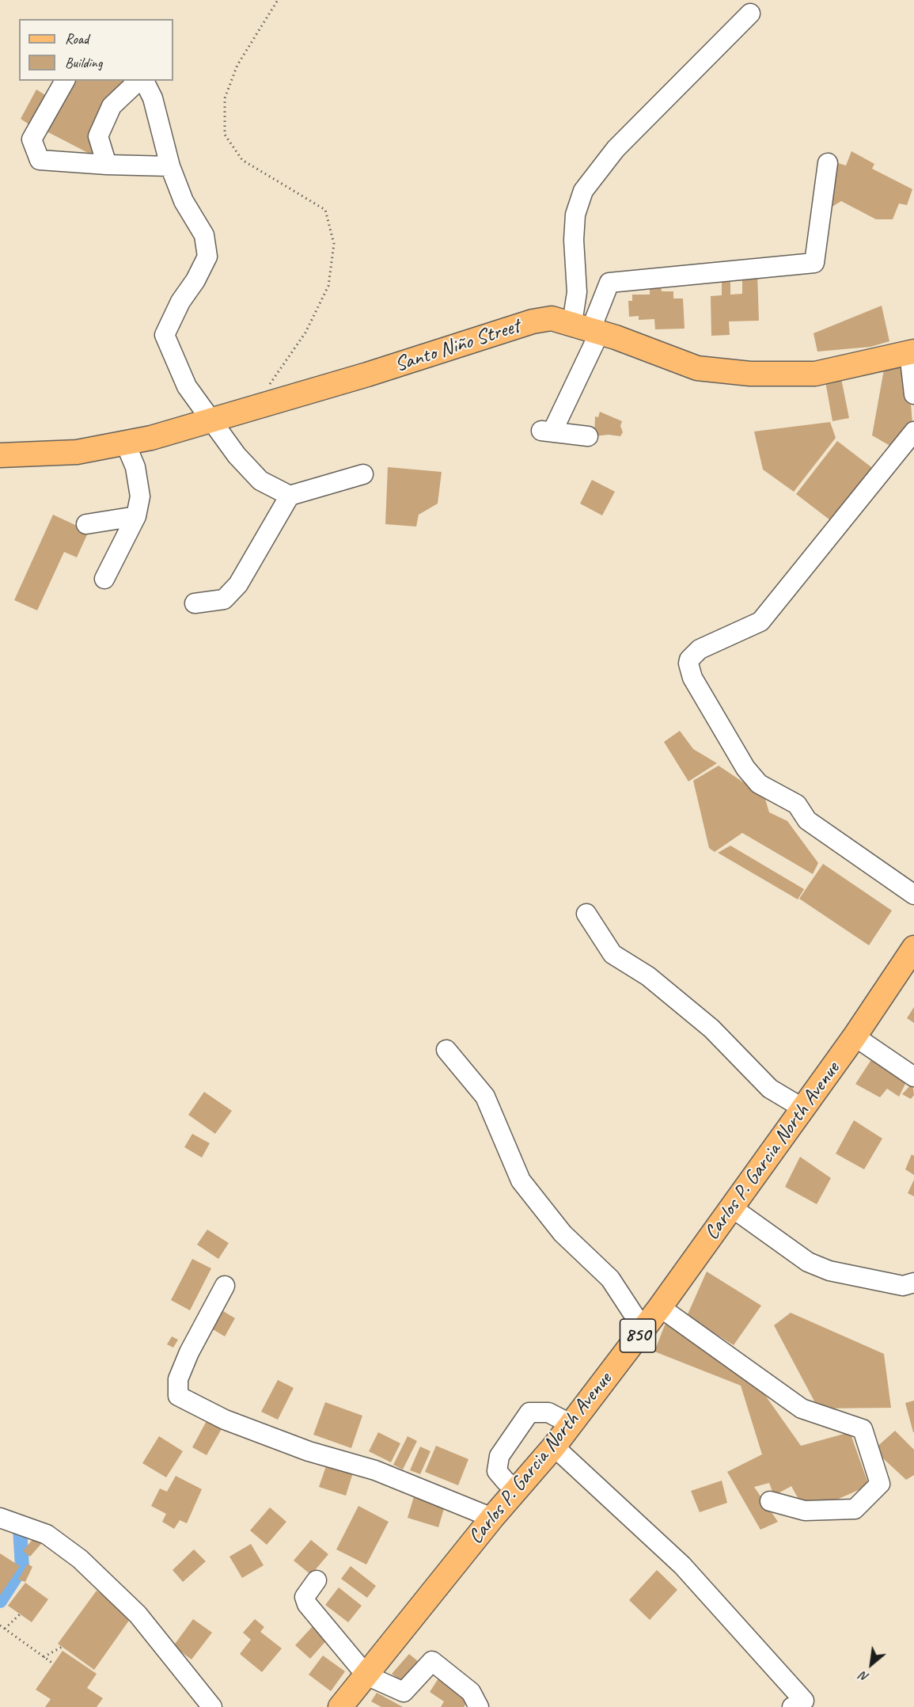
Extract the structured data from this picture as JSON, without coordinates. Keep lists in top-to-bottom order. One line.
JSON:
{"streets":{"main road":["Santo Niño Street","Carlos P. Garcia North Avenue","850"]},"legend":["Road","Building"],"north":"bottom left"}
